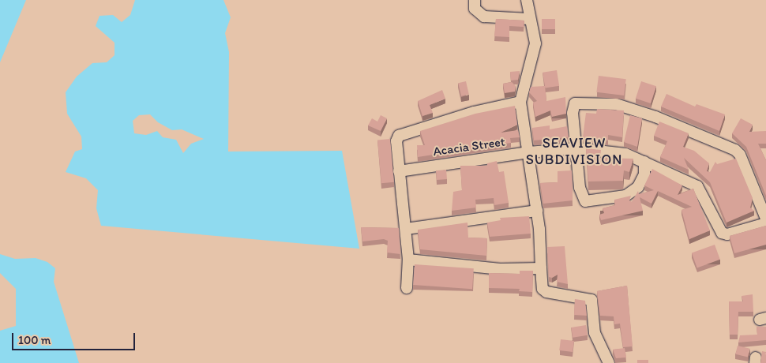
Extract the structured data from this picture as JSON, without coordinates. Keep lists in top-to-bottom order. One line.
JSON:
{"streets":{"street":["Acacia Street"]},"districts":["SEAVIEW SUBDIVISION"],"scale_bar":"100 m"}
